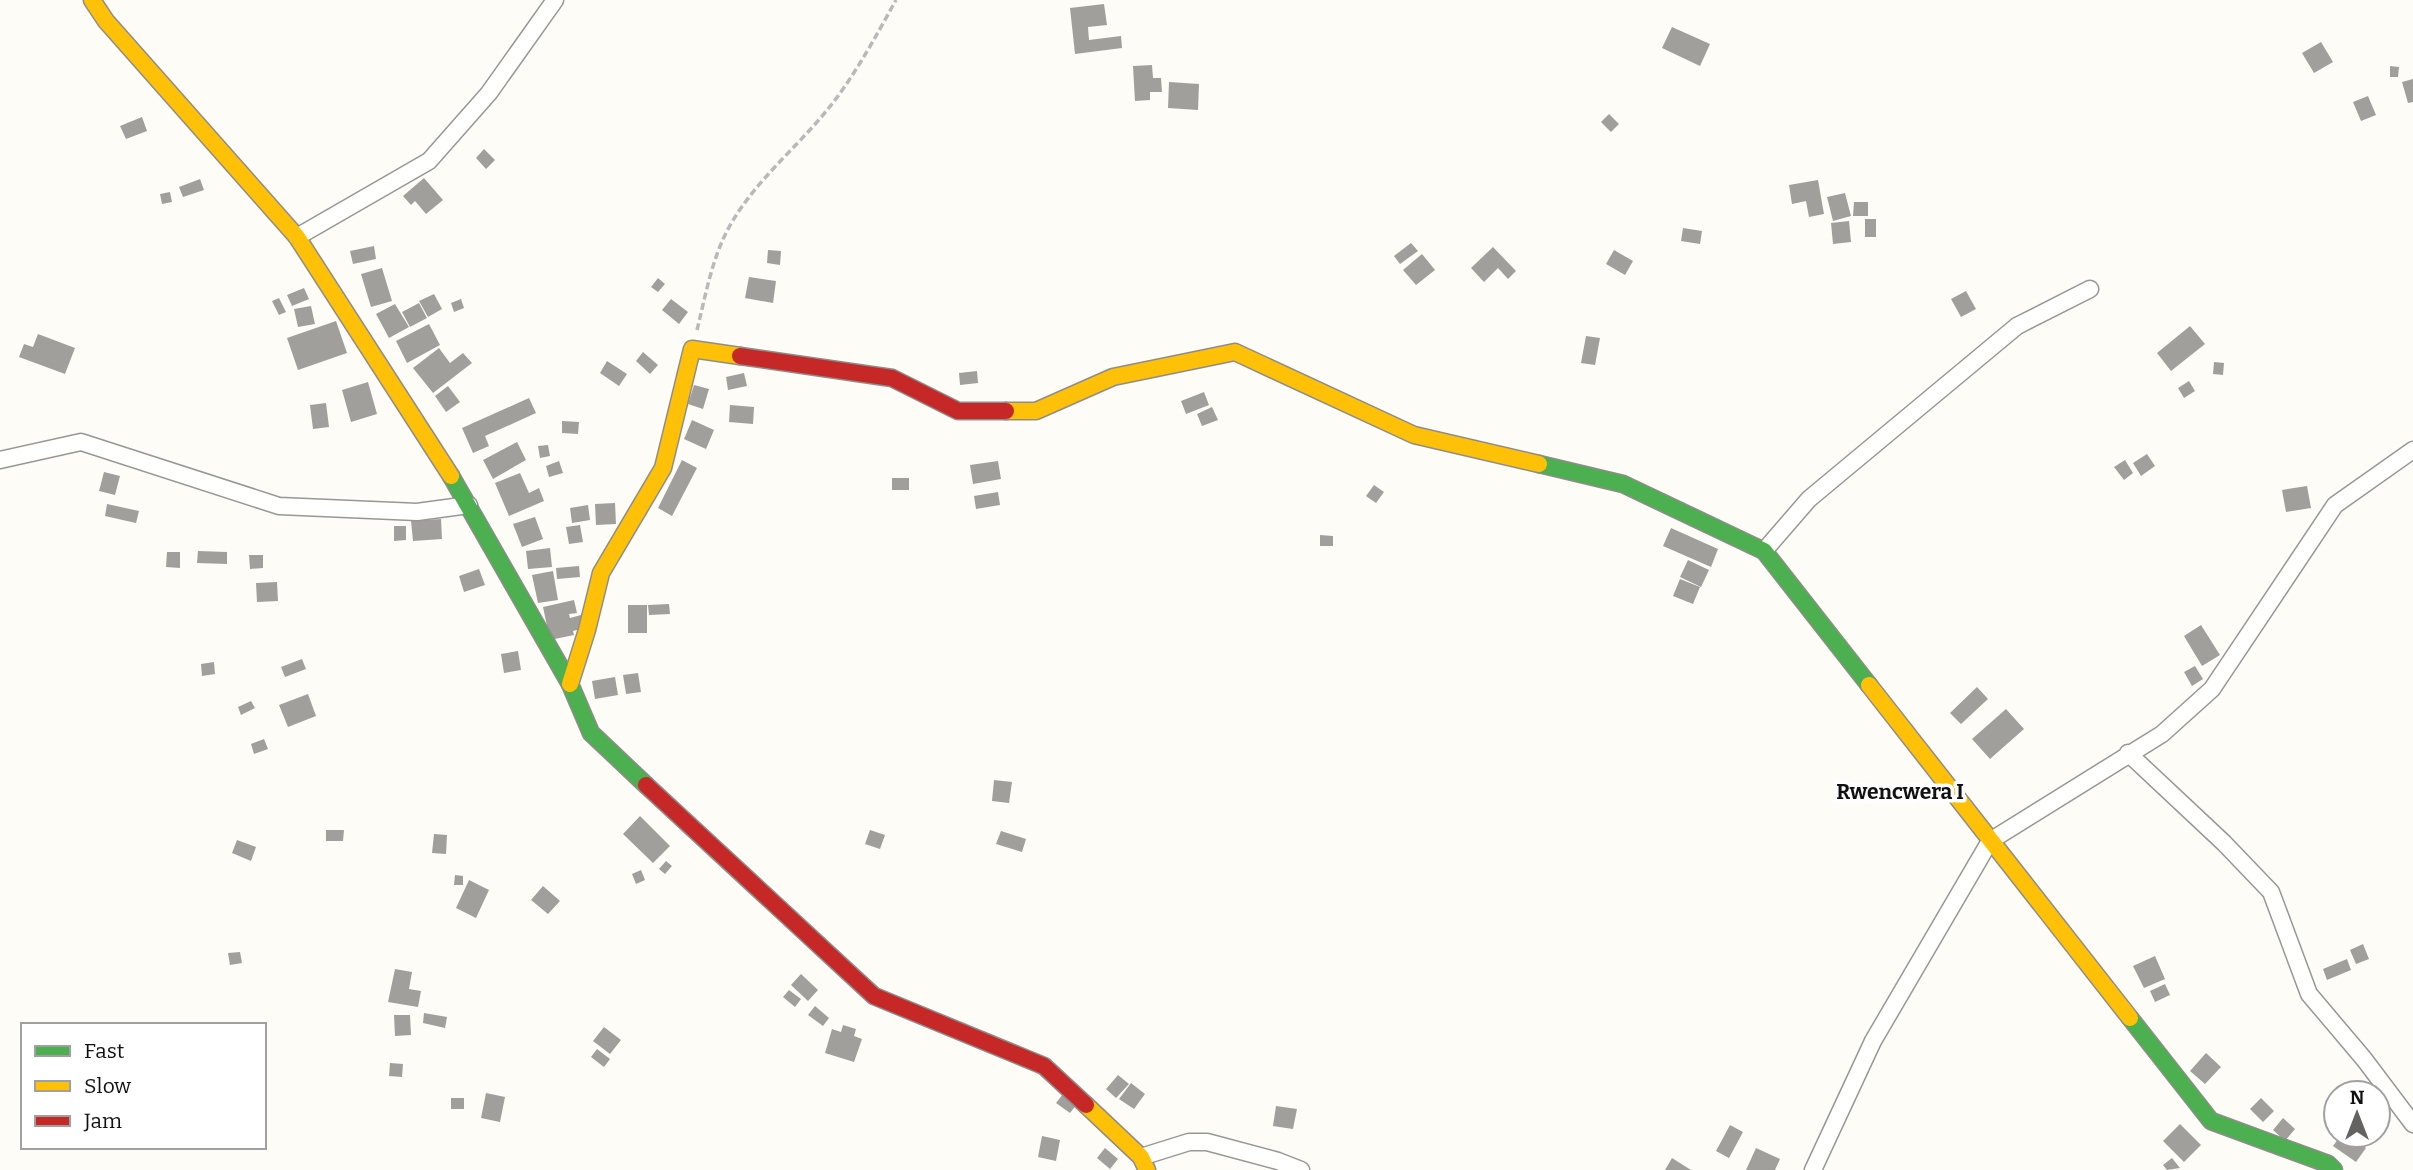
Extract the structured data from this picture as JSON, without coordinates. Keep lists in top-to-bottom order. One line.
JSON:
{"districts":["Rwencwera I"],"legend":["Fast","Slow","Jam"],"north":"top"}
